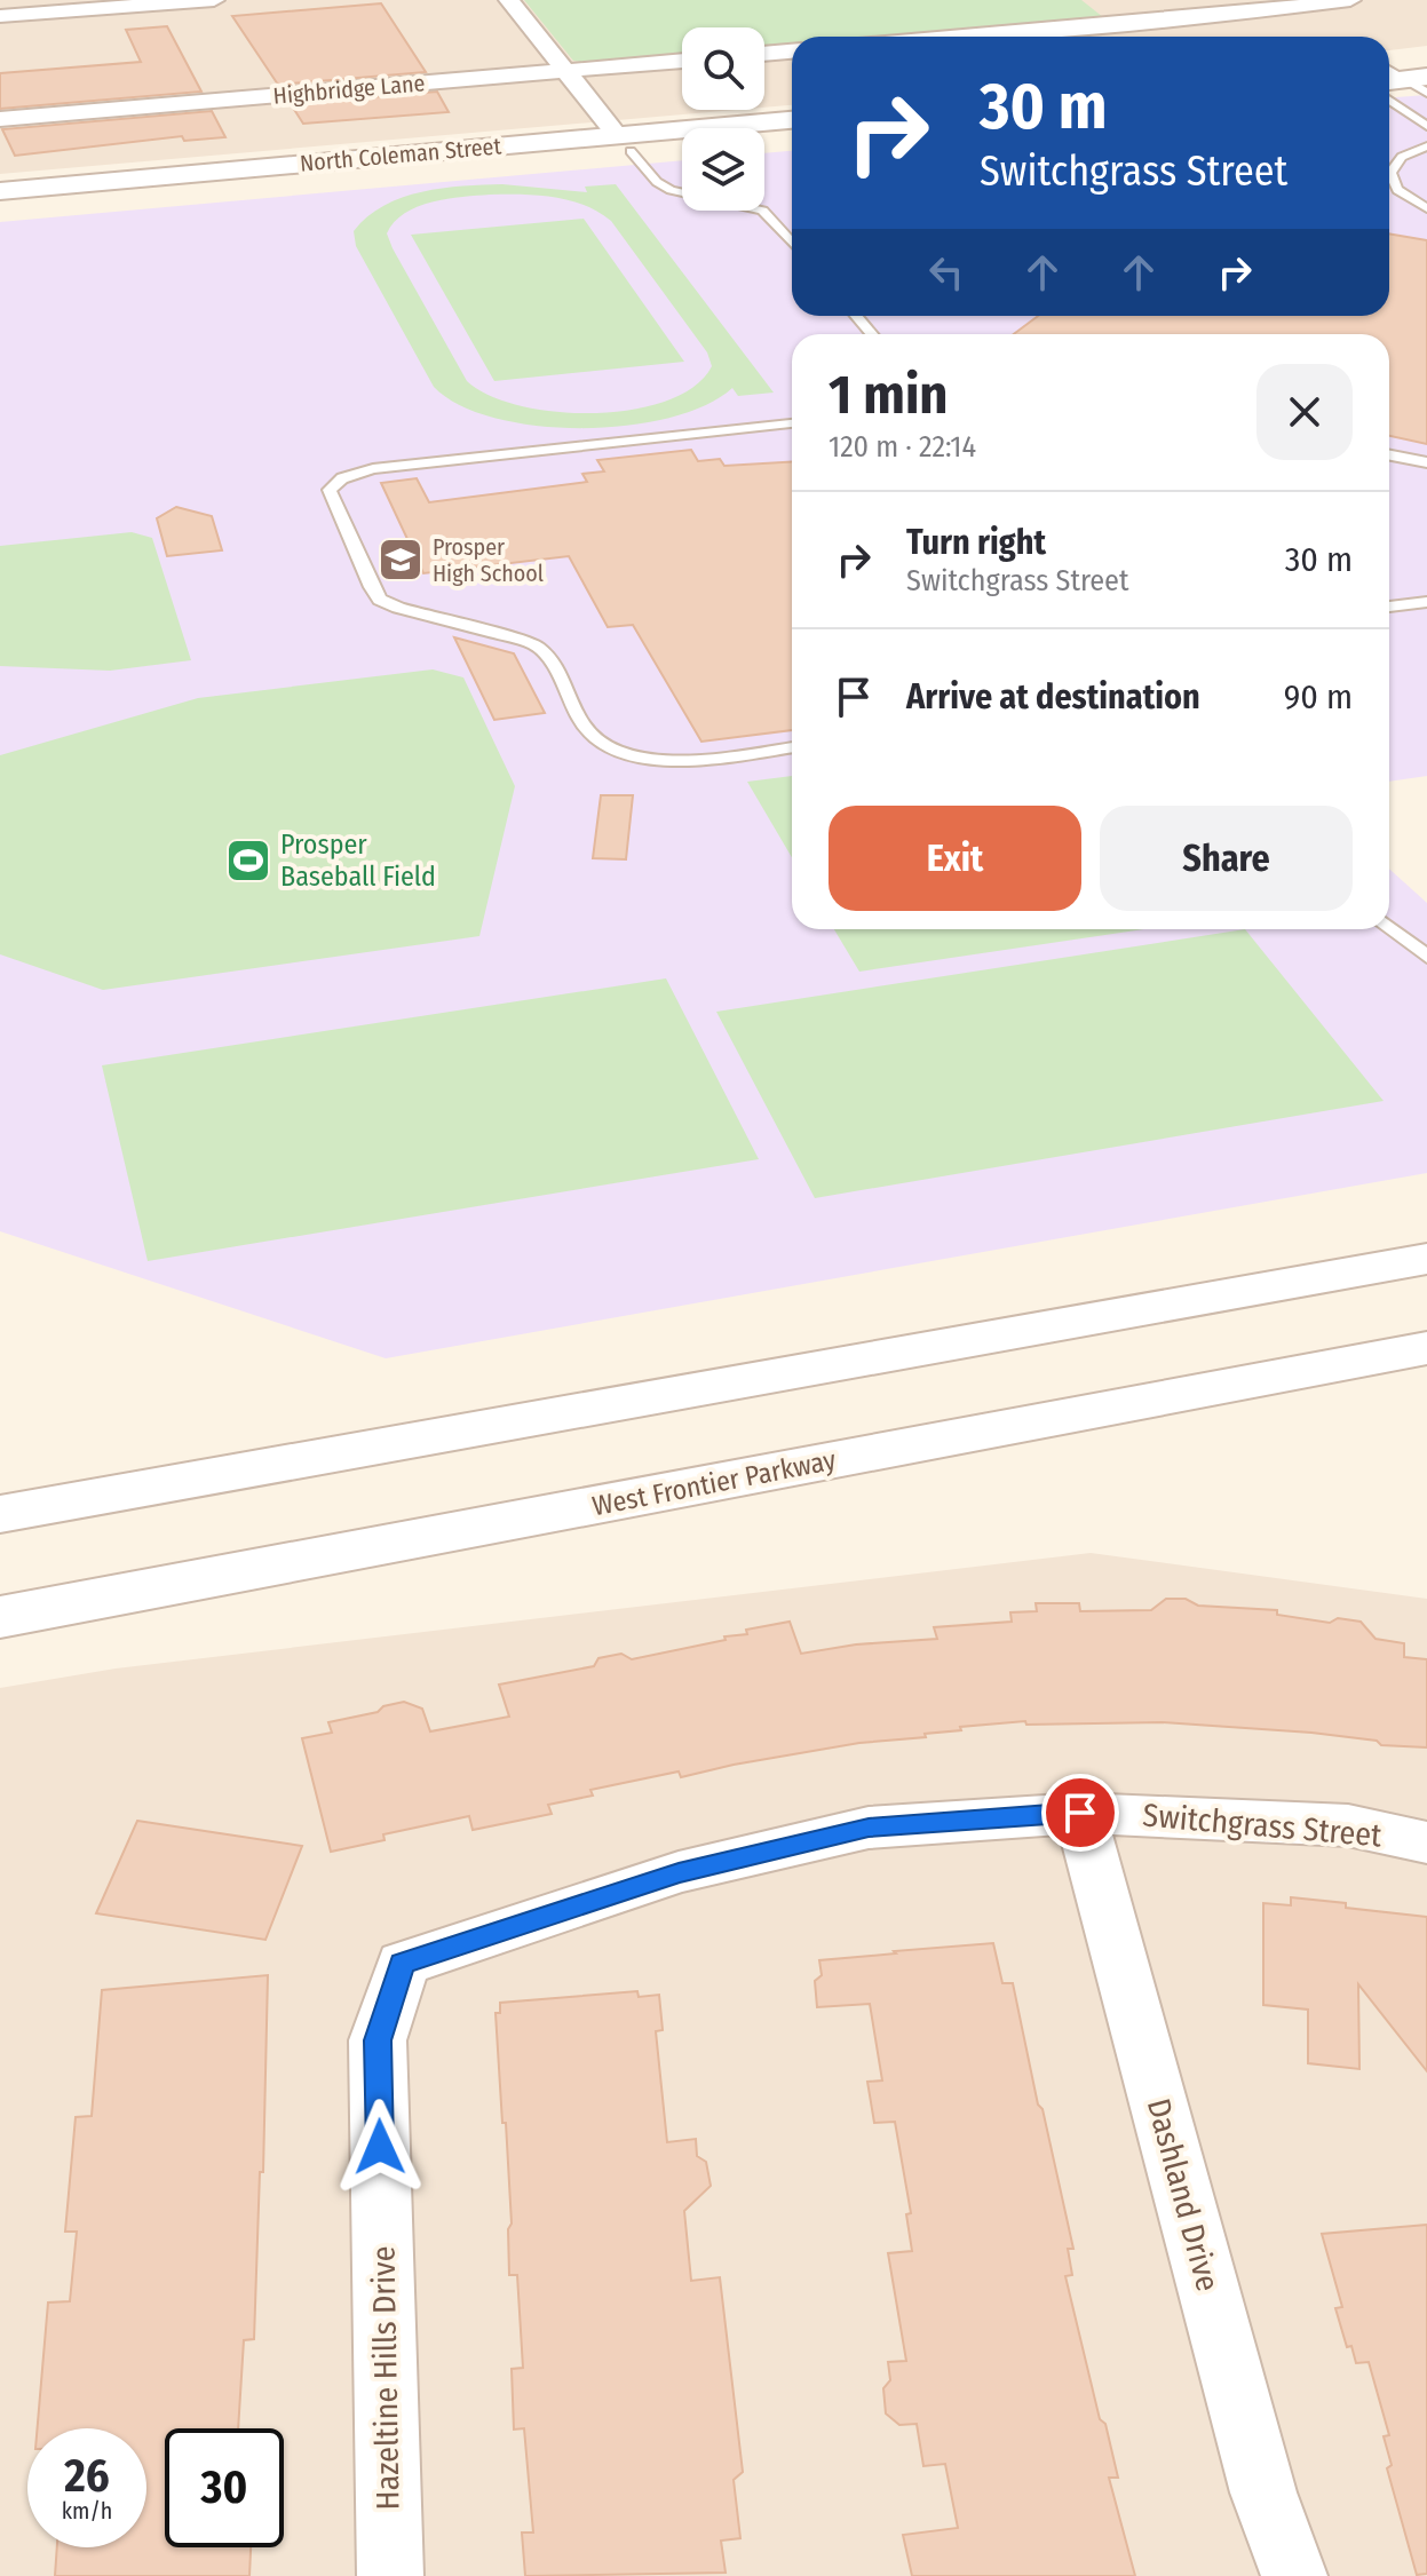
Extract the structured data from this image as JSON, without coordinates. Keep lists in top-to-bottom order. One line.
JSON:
{"streets":{"street":["Highbridge Lane","North Coleman Street","West Frontier Parkway","Switchgrass Street","Dashland Drive","Hazeltine Hills Drive"]},"crossings":[["Switchgrass Street","Dashland Drive"],["Switchgrass Street","Hazeltine Hills Drive"]],"places":{"school or university":["Prosper High School"],"sports":["Prosper Baseball Field"]},"page":{"turn":["30 m","Switchgrass Street"],"heading":["1 min","120 m · 22:14"],"list":[{"name":"Turn right","note":"Switchgrass Street","value":"30 m"},{"name":"Arrive at destination","value":"90 m"}],"buttons":["Exit","Share"],"speed":"26 km/h","limit":"30"}}
